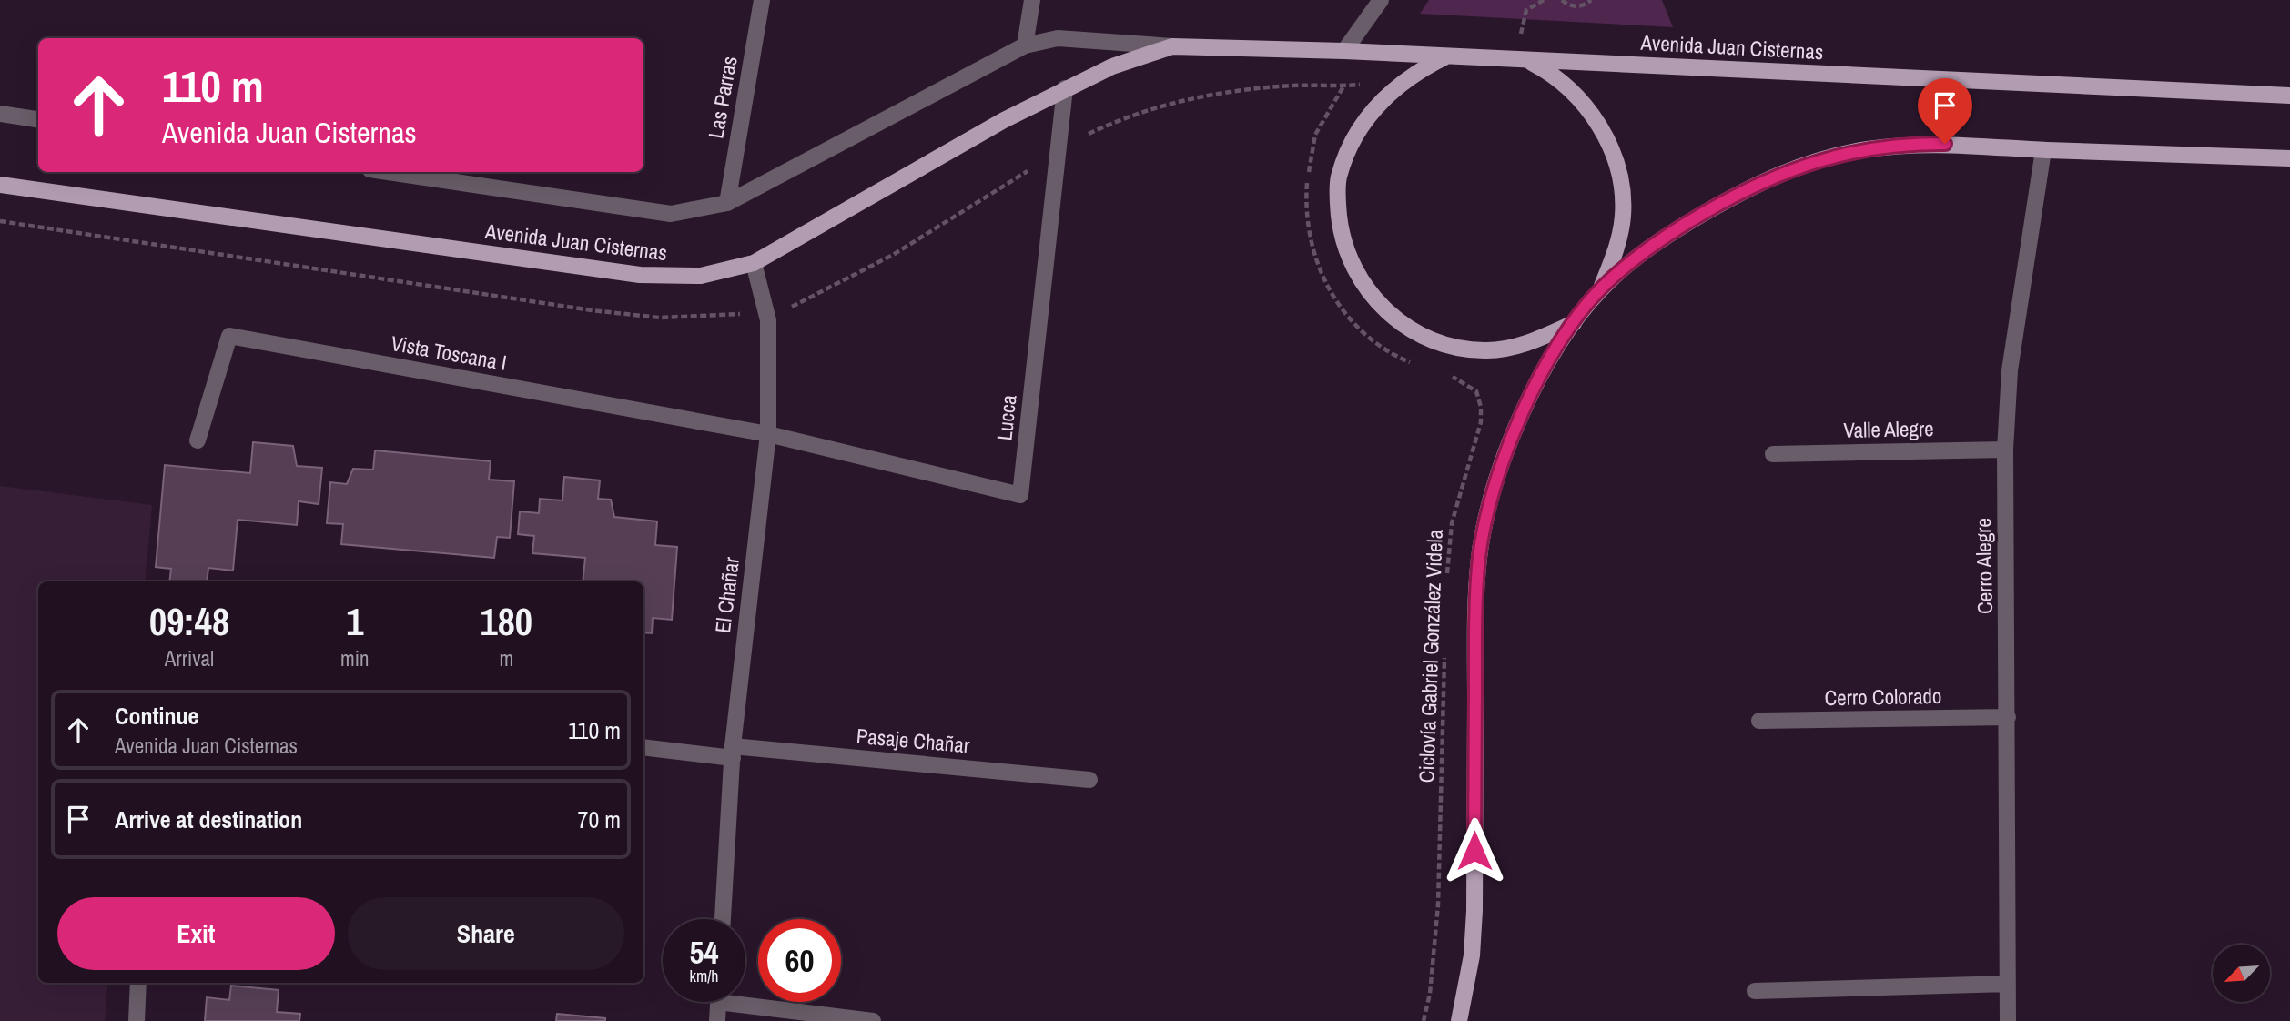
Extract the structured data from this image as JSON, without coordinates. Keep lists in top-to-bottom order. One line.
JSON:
{"streets":{"main road":["Avenida Juan Cisternas"],"street":["Las Parras","Vista Toscana I","Lucca","Valle Alegre","Cerro Alegre","El Chañar","Cerro Colorado","Pasaje Chañar"],"path":["Ciclovía Gabriel González Videla"]},"crossings":[["Avenida Juan Cisternas","Las Parras"],["Avenida Juan Cisternas","Lucca"],["Avenida Juan Cisternas","El Chañar"],["Vista Toscana I","Lucca"],["Vista Toscana I","El Chañar"],["Lucca","El Chañar"],["Valle Alegre","Cerro Alegre"],["Cerro Alegre","Cerro Colorado"],["El Chañar","Pasaje Chañar"]],"north":"bottom left","page":{"turn":["110 m","Avenida Juan Cisternas"],"eta":["09:48","Arrival","1","min","180","m"],"list":[{"name":"Continue","note":"Avenida Juan Cisternas","value":"110 m"},{"name":"Arrive at destination","value":"70 m"}],"buttons":["Exit","Share"],"speed":"54 km/h","limit":"60"}}
